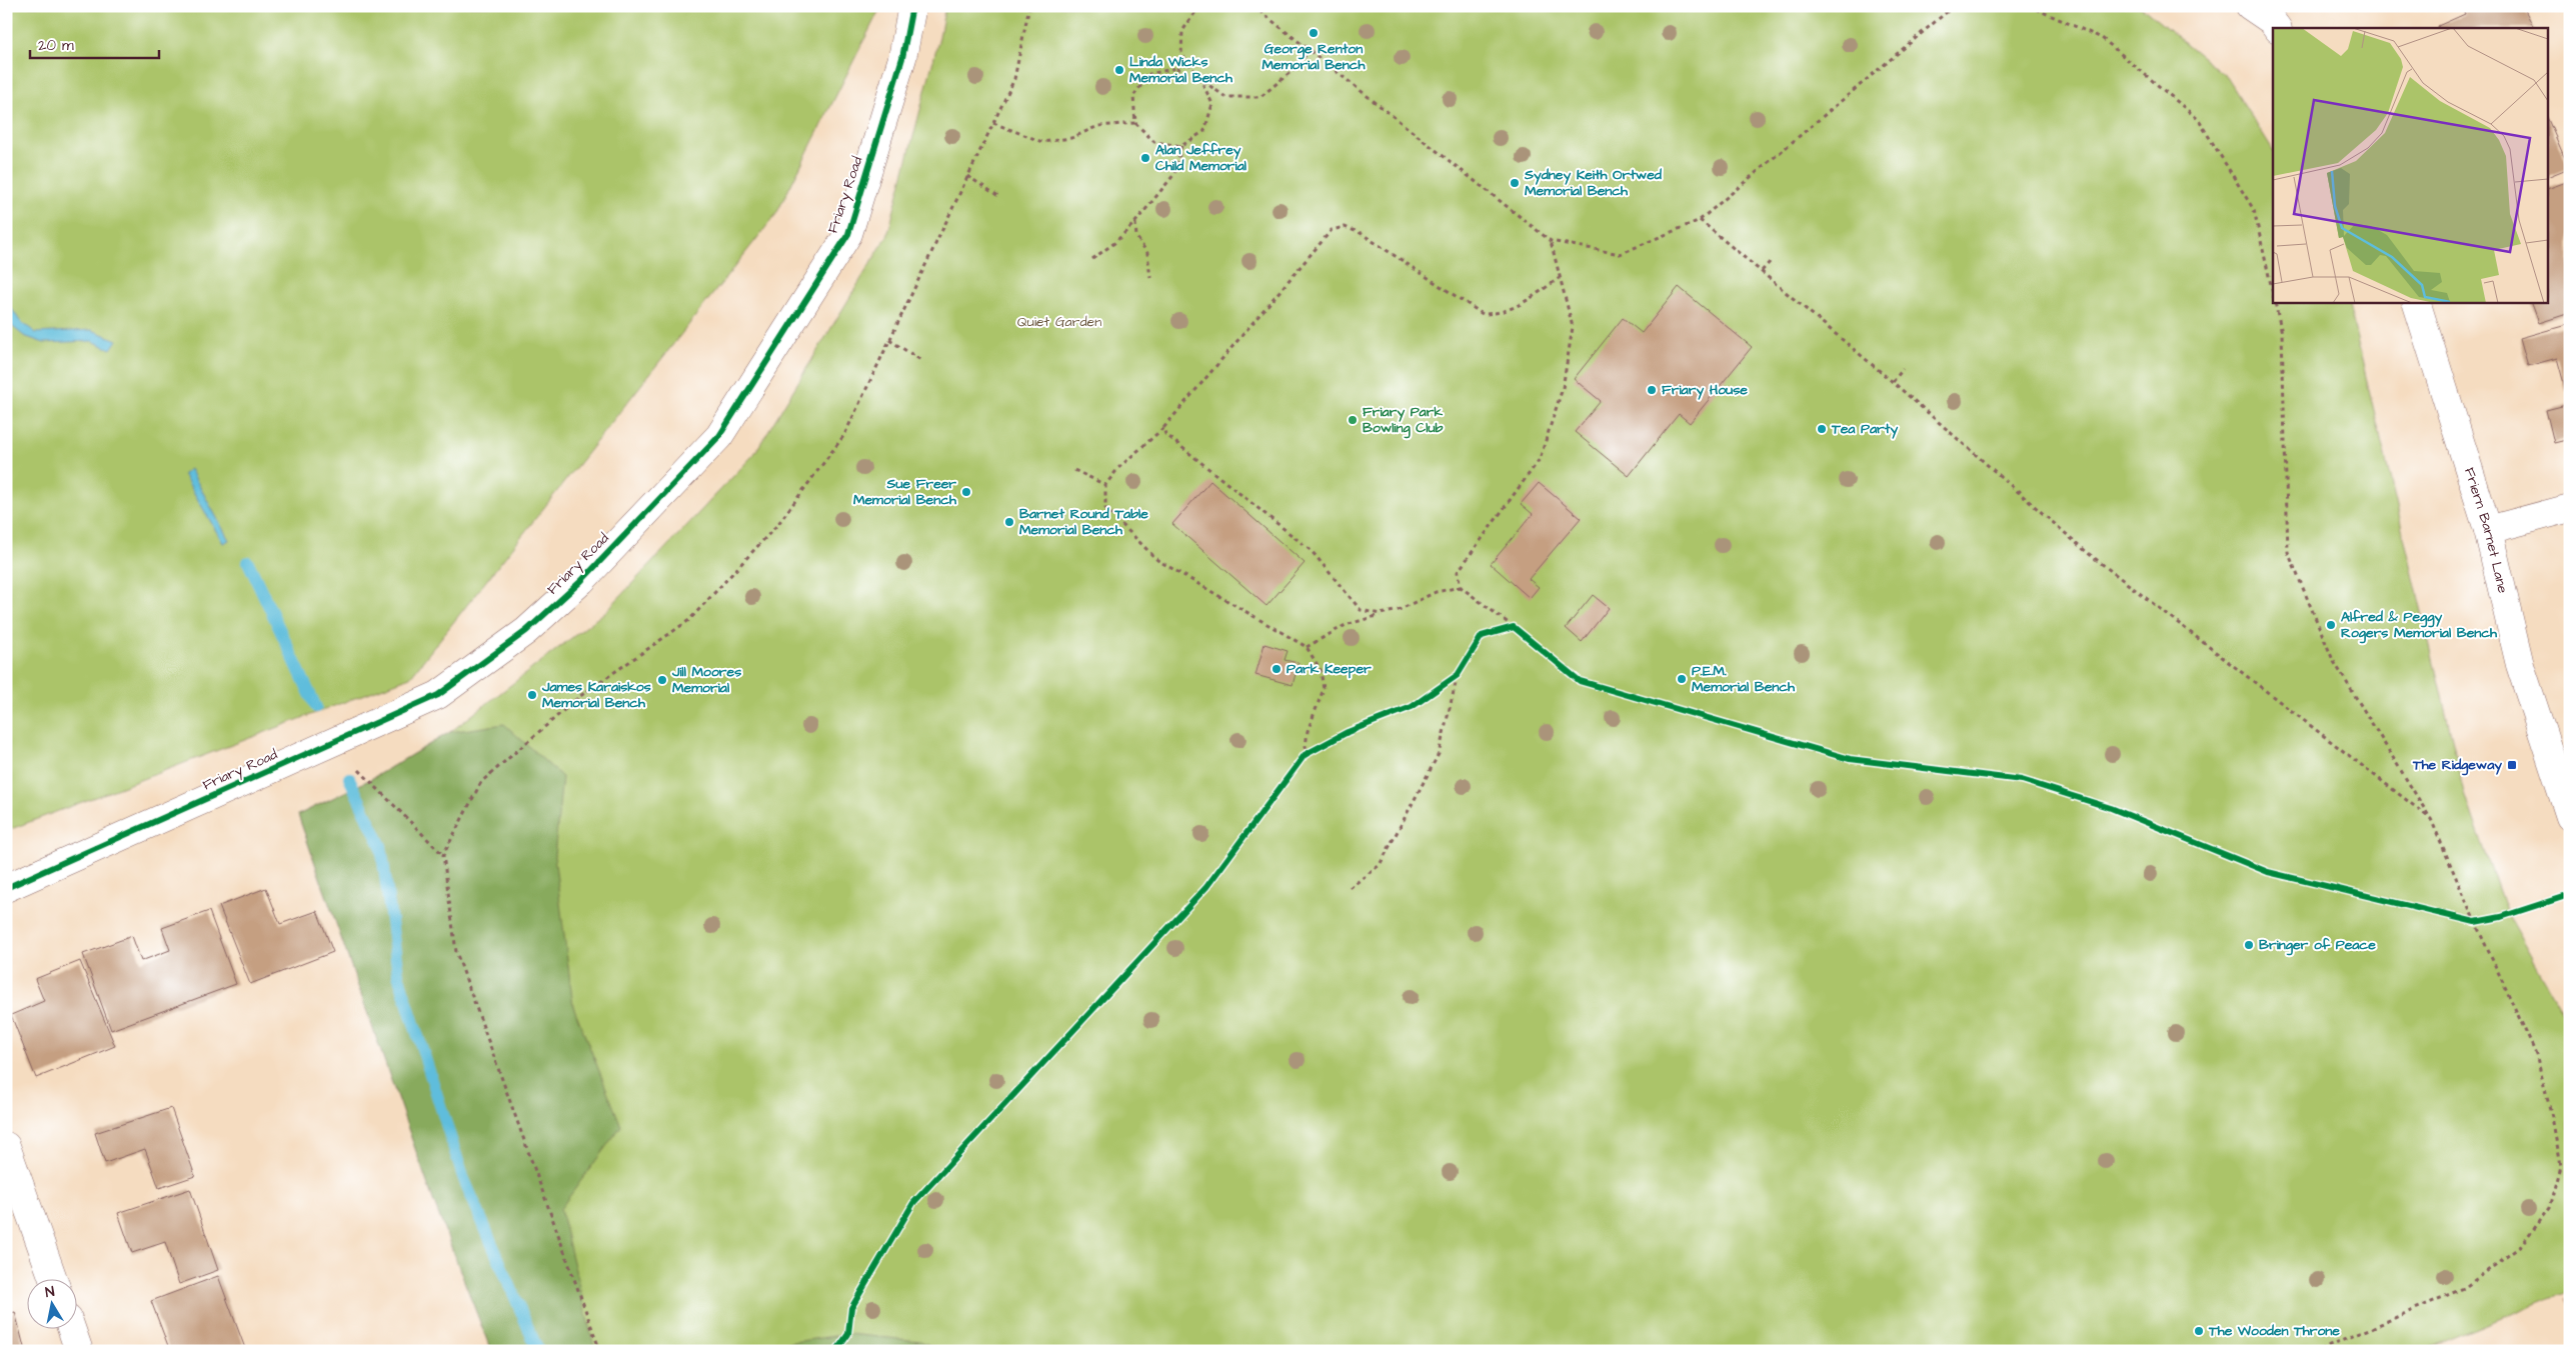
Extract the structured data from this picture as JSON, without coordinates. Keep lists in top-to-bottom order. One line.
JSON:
{"streets":{"street":["Friary Road","Friern Barnet Lane"]},"parks":["Quiet Garden"],"places":{"other":["George Renton Memorial Bench","Linda Wicks Memorial Bench","Alan Jeffrey Child Memorial","Sydney Keith Ortwed Memorial Bench","Friary House","Friary Park Bowling Club","Tea Party","Sue Freer Memorial Bench","Barnet Round Table Memorial Bench","Alfred & Peggy Rogers Memorial Bench","Park Keeper","P.E.M. Memorial Bench","Jill Moores Memorial","James Karaiskos Memorial Bench","Bringer of Peace","The Wooden Throne"],"transit":["The Ridgeway"]},"scale_bar":"20 m","north":"top"}
